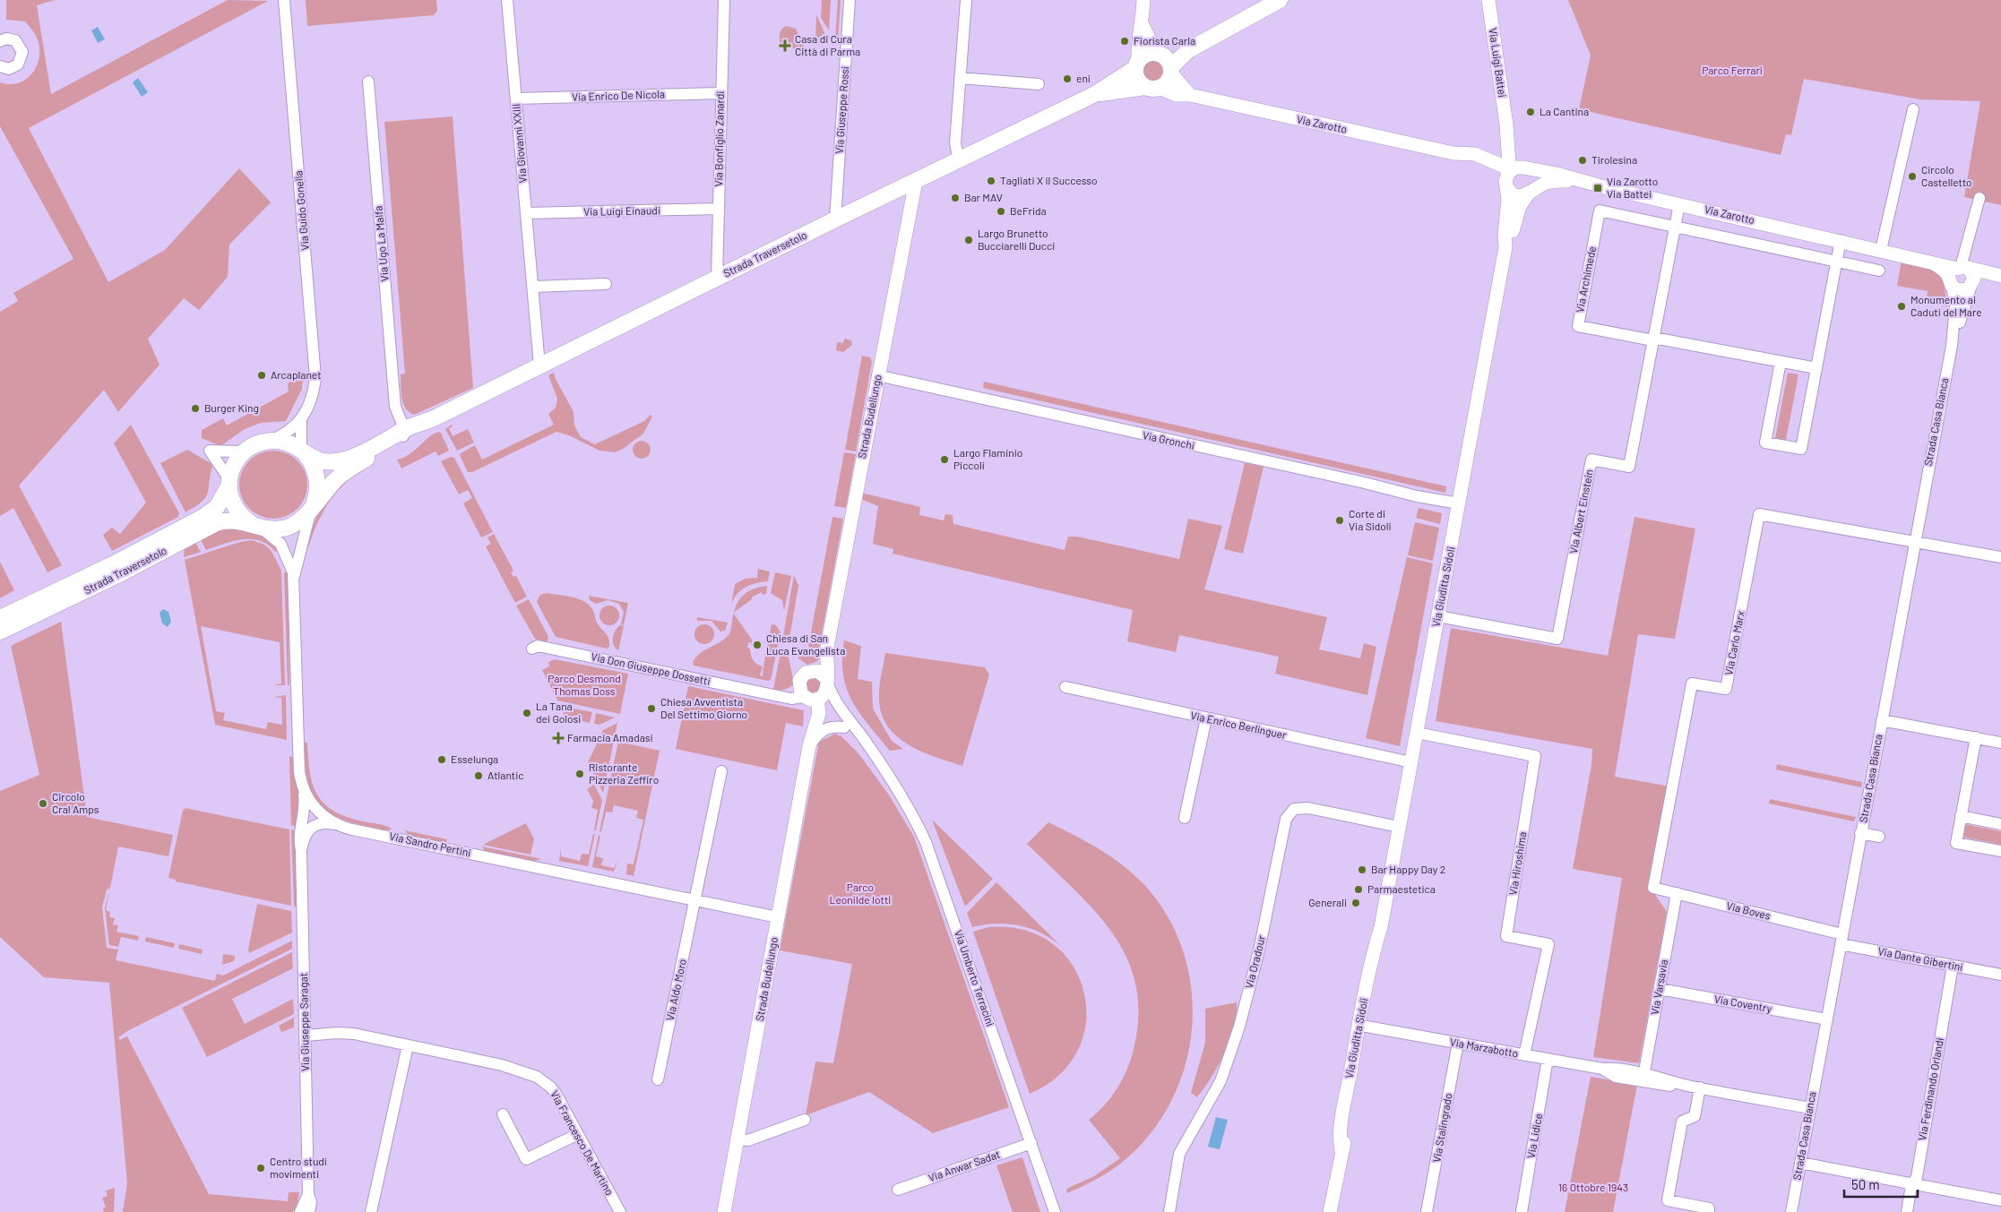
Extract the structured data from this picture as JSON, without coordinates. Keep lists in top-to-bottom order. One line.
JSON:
{"streets":{"main road":["Strada Traversetolo"],"street":["Via Luigi Battei","Via Enrico De Nicola","Via Giuseppe Rossi","Via Zarotto","Via Bonfiglio Zanardi","Via Giovanni XXIII","Via Guido Gonella","Via Luigi Einaudi","Via Ugo La Malfa","Via Archimede","Strada Budellungo","Strada Casa Bianca","Via Gronchi","Via Albert Einstein","Via Giuditta Sidoli","Via Carlo Marx","Via Don Giuseppe Dossetti","Via Enrico Berlinguer","Via Sandro Pertini","Via Hiroshima","Via Boves","Via Dante Gibertini","Via Oradour","Via Umberto Terracini","Via Varsavia","Via Aldo Moro","Via Coventry","Via Giuseppe Saragat","Via Marzabotto","Via Ferdinando Orlandi","Via Stalingrado","Via Lidice","Via Francesco De Martino","Via Anwar Sadat"]},"crossings":[["Via Luigi Battei","Via Zarotto"],["Via Luigi Battei","Via Giuditta Sidoli"],["Via Enrico De Nicola","Via Bonfiglio Zanardi"],["Via Enrico De Nicola","Via Giovanni XXIII"],["Via Giuseppe Rossi","Strada Traversetolo"],["Via Zarotto","Strada Traversetolo"],["Via Zarotto","Via Archimede"],["Via Zarotto","Strada Casa Bianca"],["Via Zarotto","Via Albert Einstein"],["Via Zarotto","Via Giuditta Sidoli"],["Via Bonfiglio Zanardi","Via Luigi Einaudi"],["Via Bonfiglio Zanardi","Strada Traversetolo"],["Via Giovanni XXIII","Via Luigi Einaudi"],["Via Giovanni XXIII","Strada Traversetolo"],["Via Guido Gonella","Strada Traversetolo"],["Via Guido Gonella","Via Sandro Pertini"],["Via Ugo La Malfa","Strada Traversetolo"],["Strada Traversetolo","Strada Budellungo"],["Strada Traversetolo","Via Sandro Pertini"],["Via Archimede","Via Albert Einstein"],["Strada Budellungo","Via Gronchi"],["Strada Budellungo","Via Don Giuseppe Dossetti"],["Strada Budellungo","Via Sandro Pertini"],["Strada Budellungo","Via Umberto Terracini"],["Strada Casa Bianca","Via Carlo Marx"],["Strada Casa Bianca","Via Boves"],["Strada Casa Bianca","Via Dante Gibertini"],["Strada Casa Bianca","Via Coventry"],["Strada Casa Bianca","Via Marzabotto"],["Via Gronchi","Via Giuditta Sidoli"],["Via Albert Einstein","Via Giuditta Sidoli"],["Via Giuditta Sidoli","Via Enrico Berlinguer"],["Via Giuditta Sidoli","Via Hiroshima"],["Via Giuditta Sidoli","Via Oradour"],["Via Giuditta Sidoli","Via Marzabotto"],["Via Carlo Marx","Via Boves"],["Via Don Giuseppe Dossetti","Via Umberto Terracini"],["Via Sandro Pertini","Via Aldo Moro"],["Via Sandro Pertini","Via Giuseppe Saragat"],["Via Hiroshima","Via Marzabotto"],["Via Boves","Via Dante Gibertini"],["Via Boves","Via Varsavia"],["Via Dante Gibertini","Via Ferdinando Orlandi"],["Via Umberto Terracini","Via Anwar Sadat"],["Via Varsavia","Via Coventry"],["Via Varsavia","Via Marzabotto"],["Via Giuseppe Saragat","Via Francesco De Martino"],["Via Marzabotto","Via Stalingrado"],["Via Marzabotto","Via Lidice"]],"parks":["Parco Ferrari","Parco Desmond Thomas Doss","Parco Leonilde Iotti","16 Ottobre 1943"],"places":{"other":["Fiorista Carla","eni","La Cantina","Tirolesina","Circolo Castelletto","Tagliati X il Successo","Bar MAV","BeFrida","Largo Brunetto Bucciarelli Ducci","Monumento ai Caduti del Mare","Arcaplanet","Burger King","Largo Flaminio Piccoli","Corte di Via Sidoli","Chiesa di San Luca Evangelista","Chiesa Avventista Del Settimo Giorno","La Tana dei Golosi","Esselunga","Ristorante Pizzeria Zeffiro","Atlantic","Circolo Cral Amps","Bar Happy Day 2","Parmaestetica","Generali","Centro studi movimenti"],"health":["Casa di Cura Città di Parma","Farmacia Amadasi"],"transit":["Via Zarotto Via Battei"]},"scale_bar":"50 m"}
